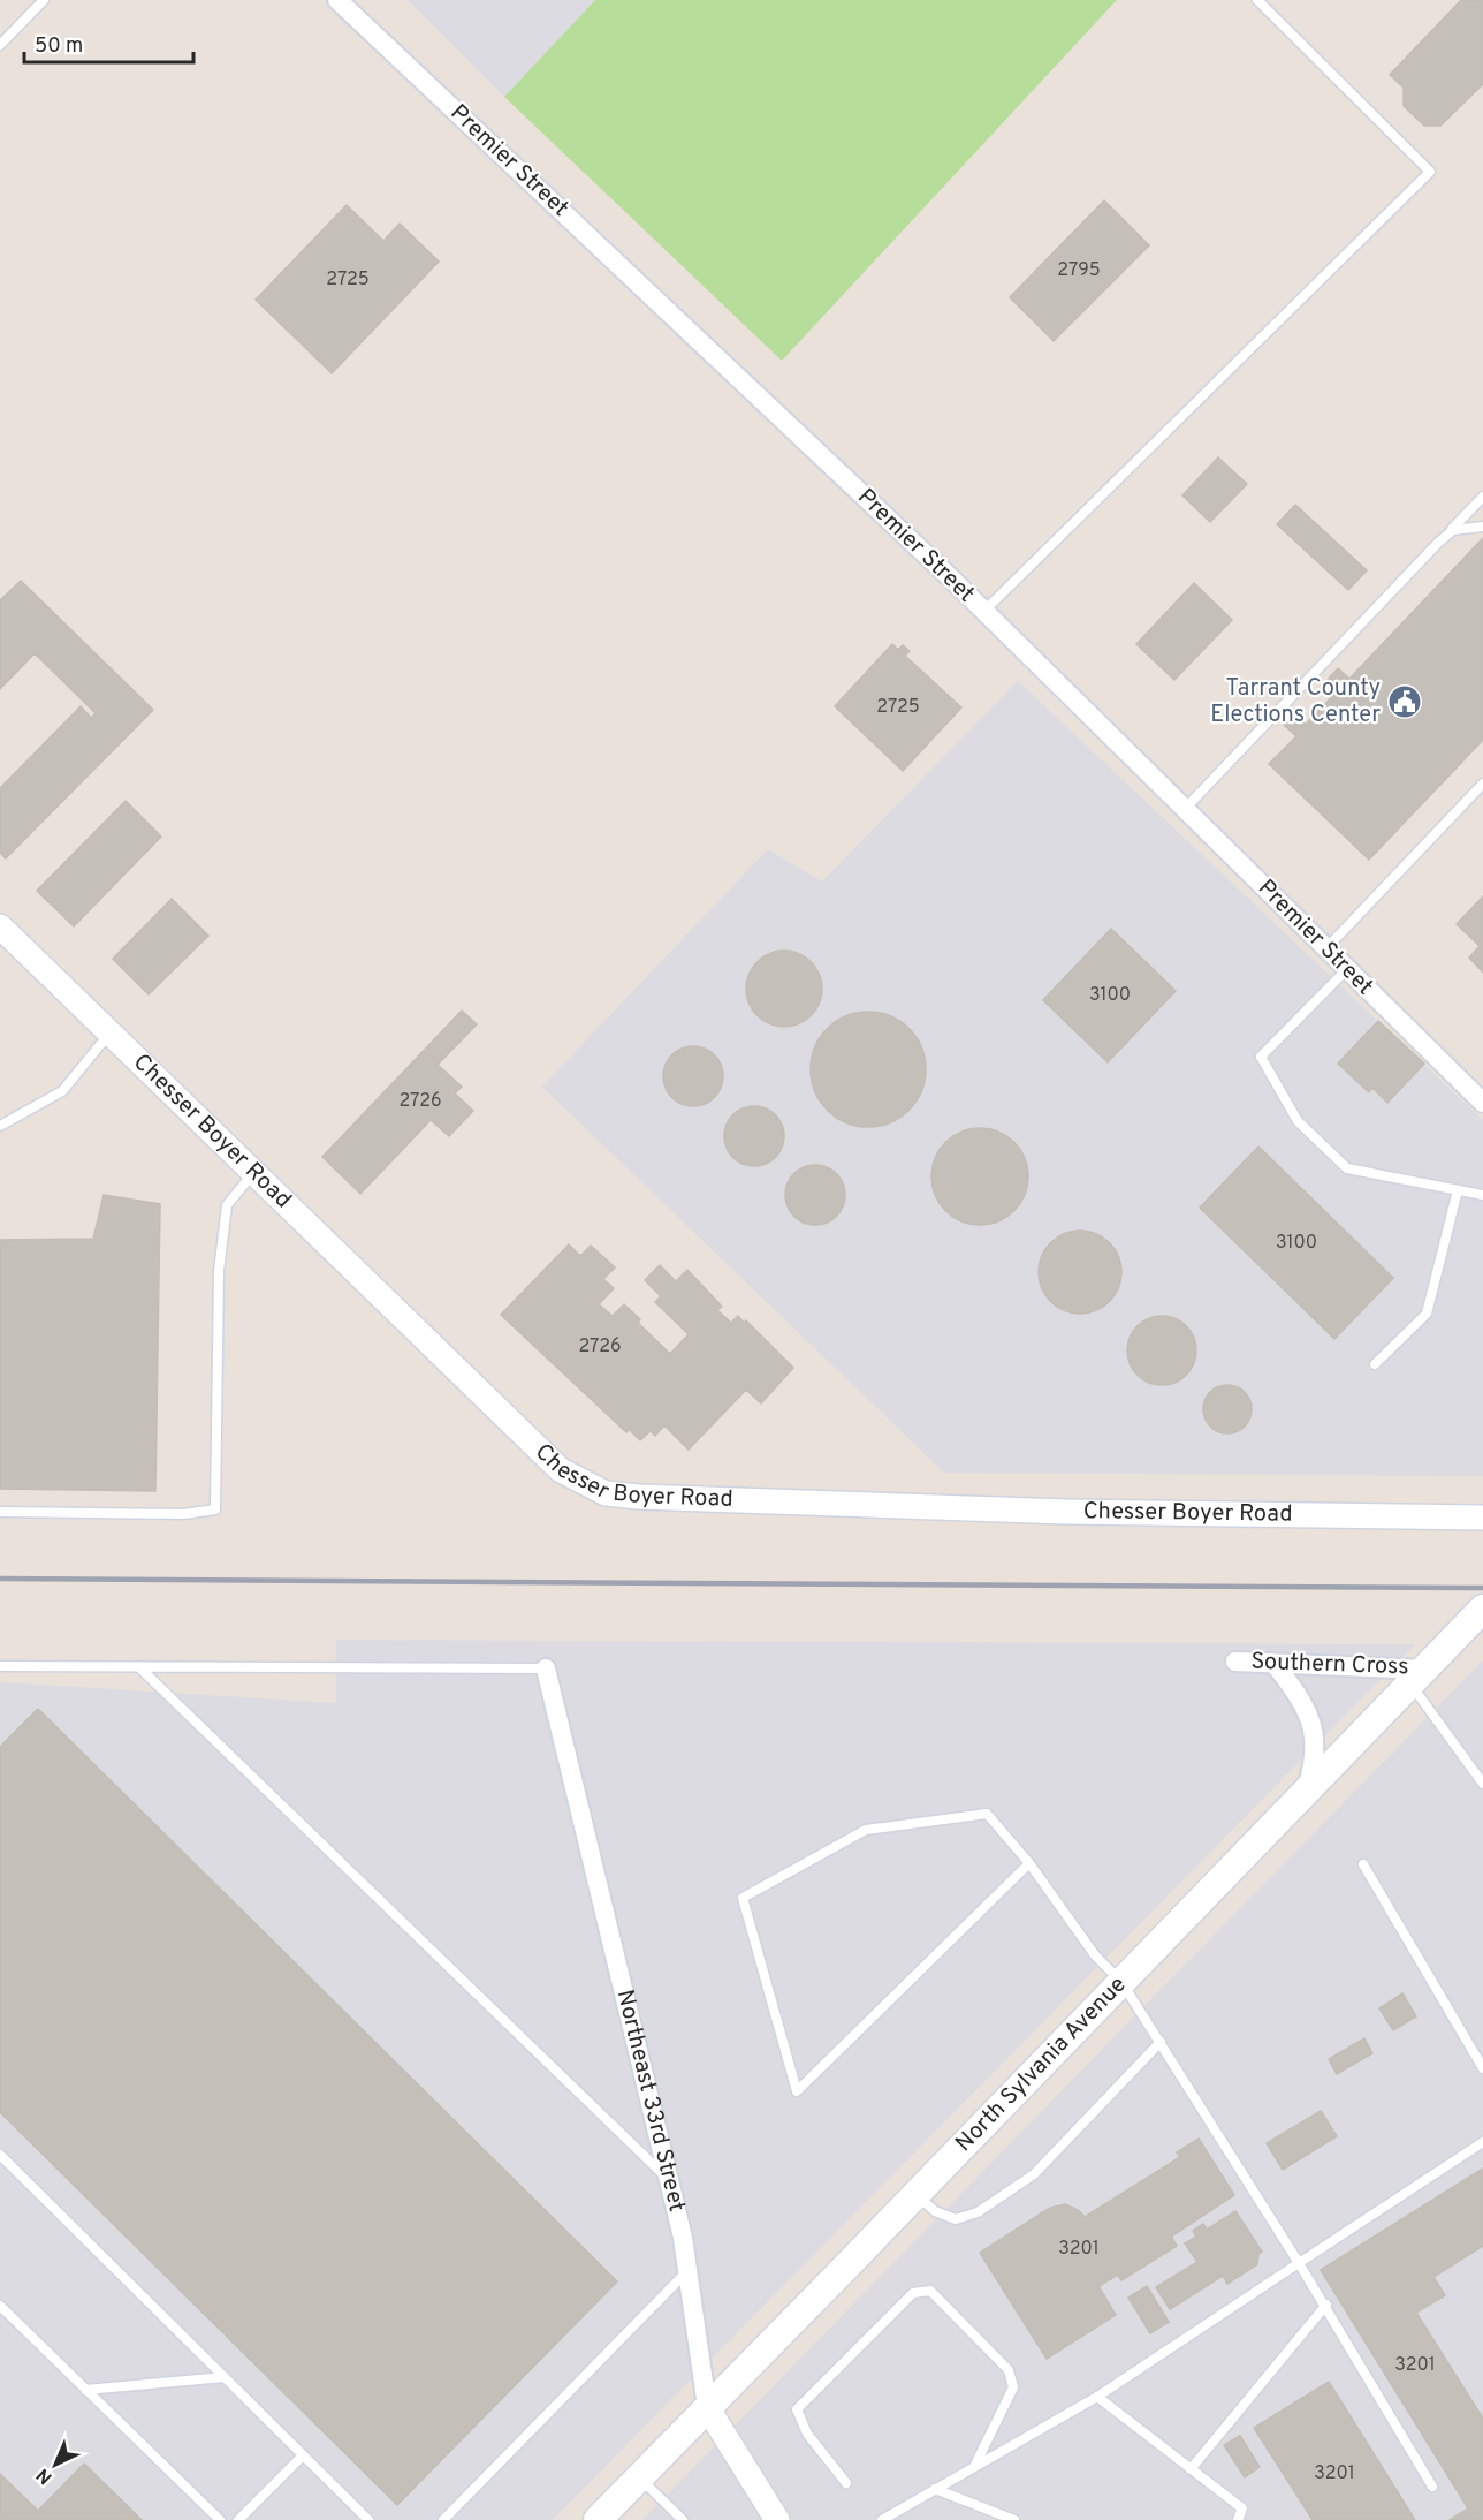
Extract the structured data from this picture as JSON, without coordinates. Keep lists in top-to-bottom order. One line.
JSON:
{"streets":{"main road":["North Sylvania Avenue"],"street":["Premier Street","Chesser Boyer Road","Southern Cross","Northeast 33rd Street"]},"crossings":[["Southern Cross","North Sylvania Avenue"],["North Sylvania Avenue","Northeast 33rd Street"]],"places":{"public building":["Tarrant County Elections Center"]},"house_numbers":["2795","2725","2725","3100","2726","3100","2726","3201","3201","3201"],"scale_bar":"50 m","north":"bottom left"}
